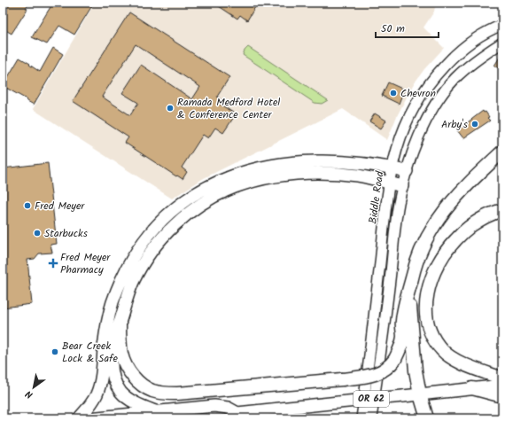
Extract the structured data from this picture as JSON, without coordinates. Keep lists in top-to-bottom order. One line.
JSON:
{"streets":{"highway":["OR 62"],"main road":["Biddle Road"]},"places":{"other":["Chevron","Ramada Medford Hotel & Conference Center","Arby's","Fred Meyer","Starbucks","Bear Creek Lock & Safe"],"health":["Fred Meyer Pharmacy"]},"scale_bar":"50 m","north":"bottom left"}
